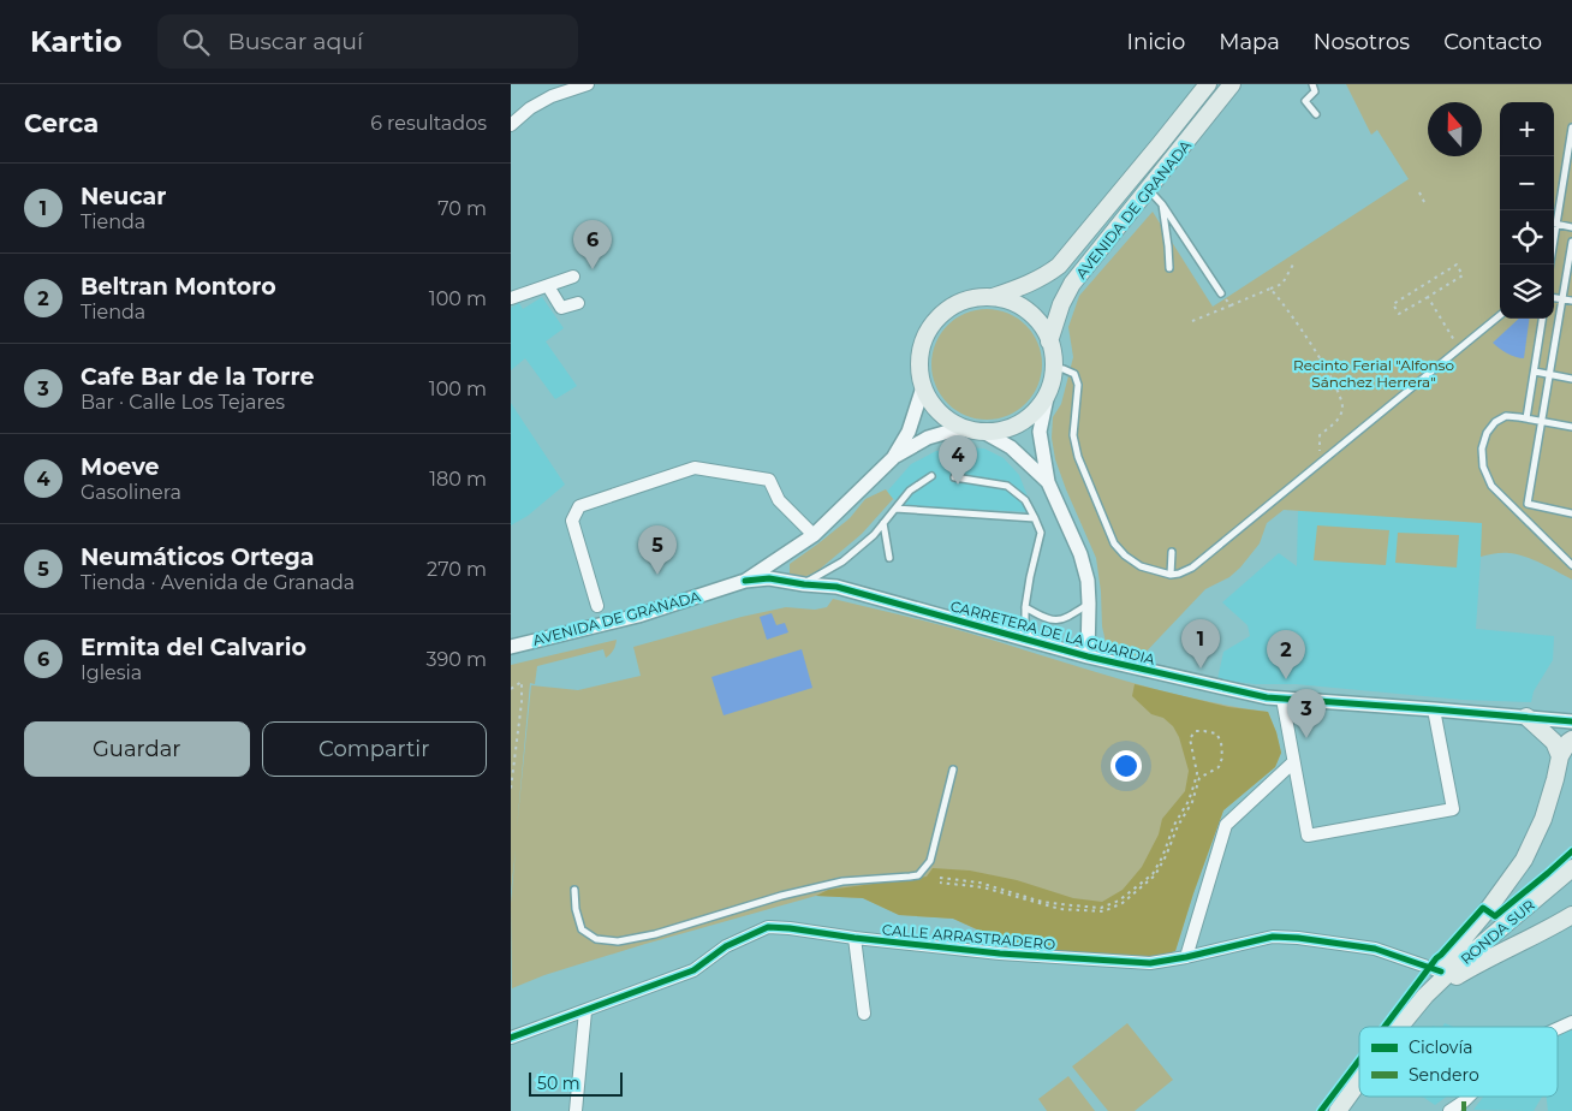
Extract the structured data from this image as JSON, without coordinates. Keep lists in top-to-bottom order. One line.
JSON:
{"streets":{"main road":["AVENIDA DE GRANADA","RONDA SUR"],"street":["CARRETERA DE LA GUARDIA","CALLE ARRASTRADERO"]},"crossings":[["AVENIDA DE GRANADA","CARRETERA DE LA GUARDIA"]],"parks":["Recinto Ferial \"Alfonso Sánchez Herrera\""],"legend":["Ciclovía","Sendero"],"scale_bar":"50 m","north":"top","page":{"header":"Kartio","search":"Buscar aquí","nav":["Inicio","Mapa","Nosotros","Contacto"],"heading":["Cerca","6 resultados"],"map_buttons":["+","−"],"list":[{"mark":"1","name":"Neucar","note":"Tienda","value":"70 m"},{"mark":"2","name":"Beltran Montoro","note":"Tienda","value":"100 m"},{"mark":"3","name":"Cafe Bar de la Torre","note":"Bar · Calle Los Tejares","value":"100 m"},{"mark":"4","name":"Moeve","note":"Gasolinera","value":"180 m"},{"mark":"5","name":"Neumáticos Ortega","note":"Tienda · Avenida de Granada","value":"270 m"},{"mark":"6","name":"Ermita del Calvario","note":"Iglesia","value":"390 m"}],"pins":["6","4","5","1","2","3"],"buttons":["Guardar","Compartir"],"scale":"50 m"}}
